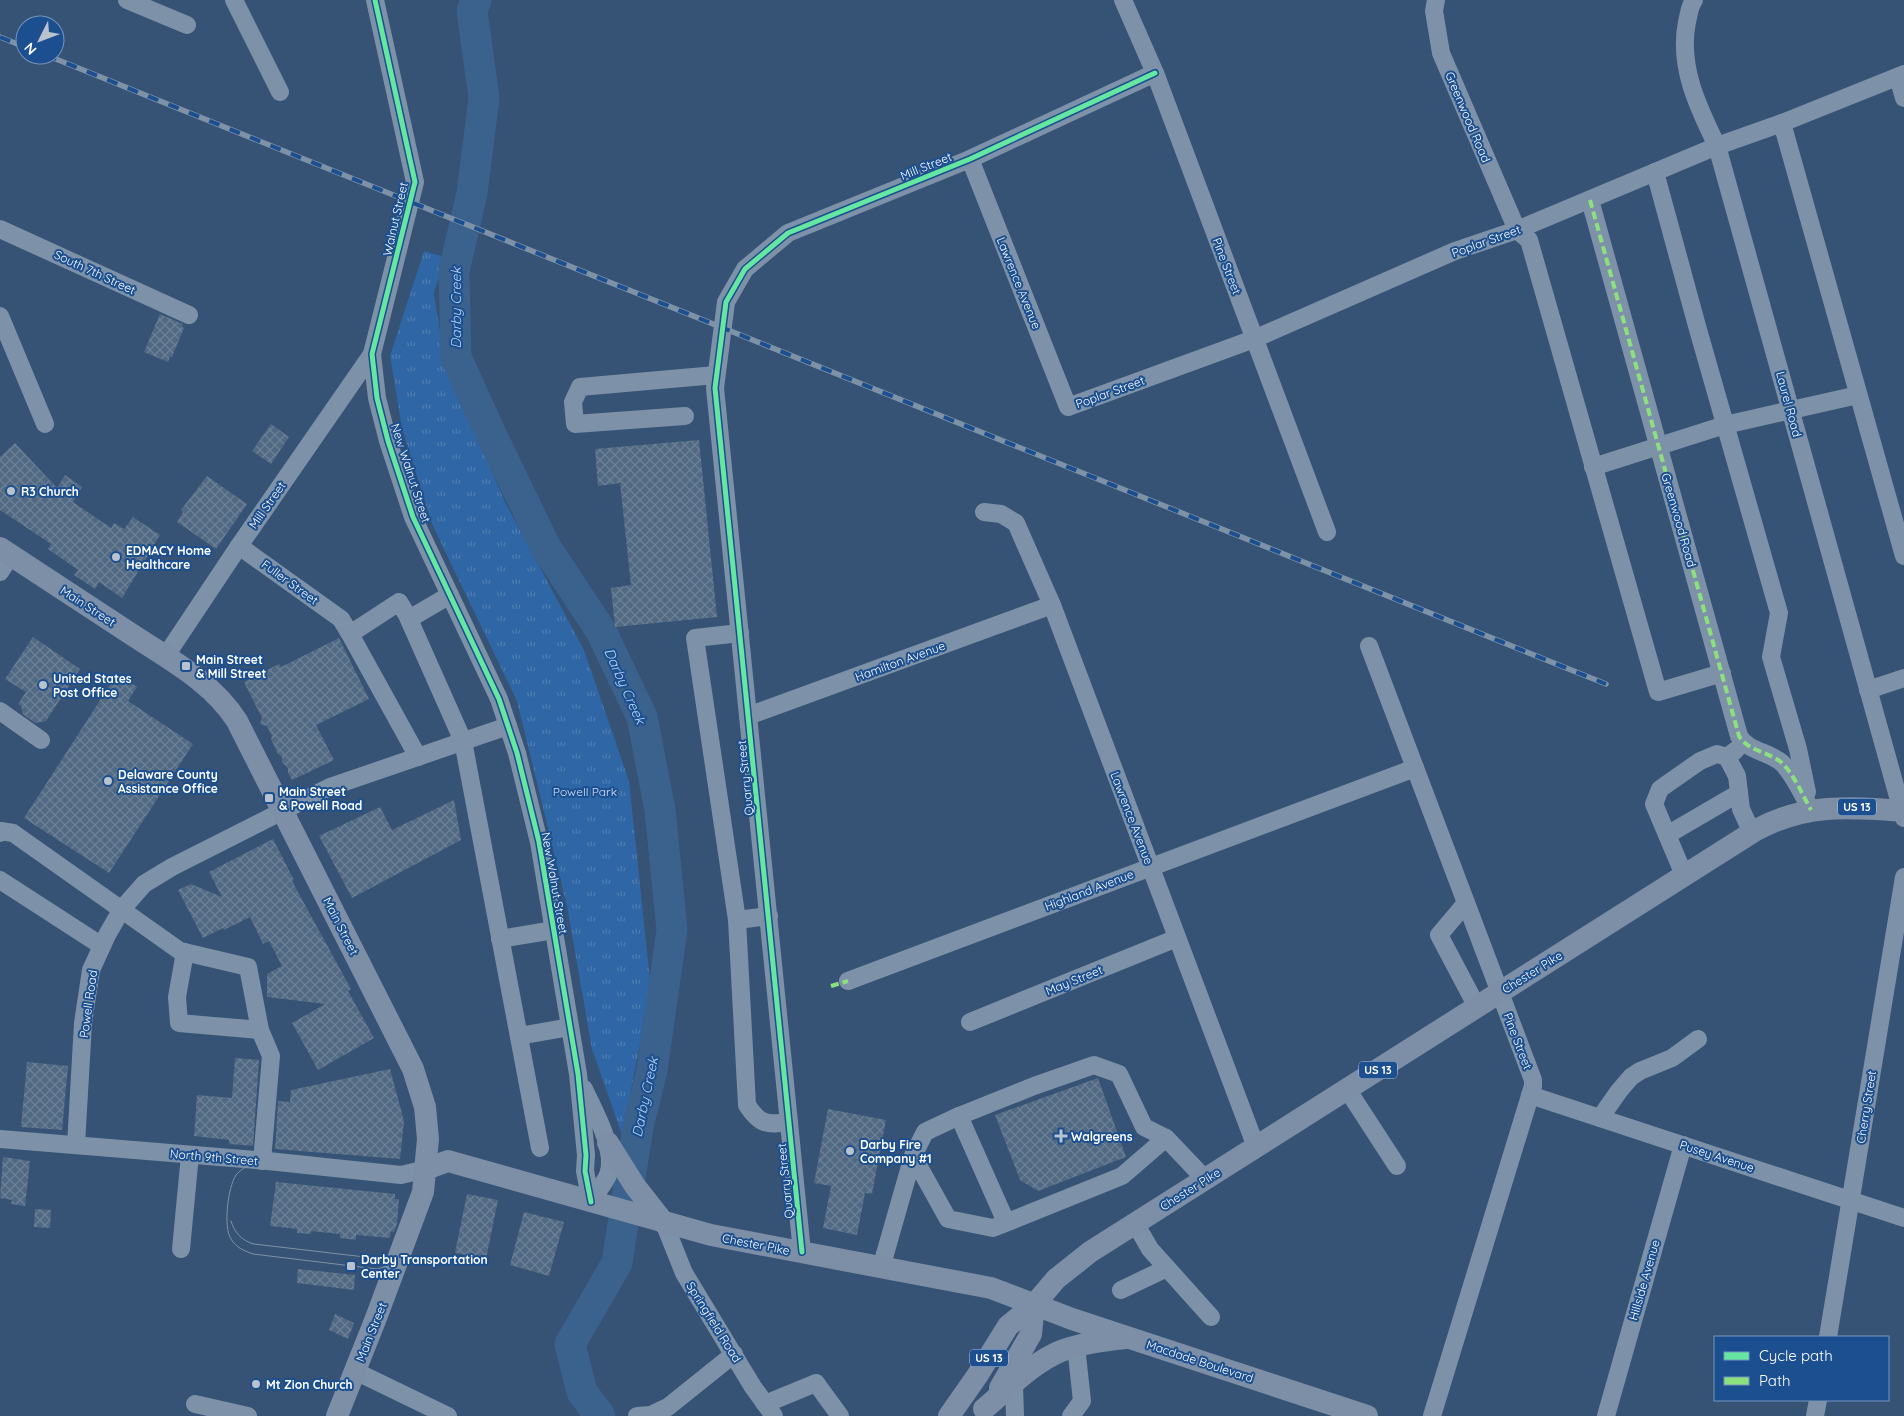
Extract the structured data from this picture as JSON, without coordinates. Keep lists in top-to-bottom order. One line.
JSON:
{"streets":{"main road":["Main Street","US 13","Chester Pike","Macdade Boulevard"],"street":["Greenwood Road","Mill Street","Walnut Street","Poplar Street","Pine Street","South 7th Street","Lawrence Avenue","Laurel Road","New Walnut Street","Fuller Street","Hamilton Avenue","Quarry Street","Highland Avenue","May Street","Powell Road","Cherry Street","Pusey Avenue","North 9th Street","Hillside Avenue","Springfield Road"]},"crossings":[["Greenwood Road","Poplar Street"],["Mill Street","Walnut Street"],["Mill Street","Pine Street"],["Mill Street","Lawrence Avenue"],["Mill Street","New Walnut Street"],["Mill Street","Fuller Street"],["Mill Street","Main Street"],["Mill Street","Quarry Street"],["Walnut Street","New Walnut Street"],["Poplar Street","Pine Street"],["Poplar Street","Lawrence Avenue"],["Poplar Street","Laurel Road"],["Pine Street","Highland Avenue"],["Pine Street","Chester Pike"],["Pine Street","Pusey Avenue"],["Lawrence Avenue","Hamilton Avenue"],["Lawrence Avenue","Highland Avenue"],["Lawrence Avenue","Chester Pike"],["Lawrence Avenue","May Street"],["Laurel Road","Chester Pike"],["New Walnut Street","Chester Pike"],["New Walnut Street","Powell Road"],["Main Street","Chester Pike"],["Main Street","Powell Road"],["Main Street","North 9th Street"],["Hamilton Avenue","Quarry Street"],["Quarry Street","Chester Pike"],["US 13","Chester Pike"],["US 13","Macdade Boulevard"],["Chester Pike","North 9th Street"],["Chester Pike","Springfield Road"],["Chester Pike","Macdade Boulevard"],["Powell Road","North 9th Street"],["Cherry Street","Pusey Avenue"],["Pusey Avenue","Hillside Avenue"]],"water":["Darby Creek"],"parks":["Powell Park"],"places":{"other":["R3 Church","EDMACY Home Healthcare","United States Post Office","Delaware County Assistance Office","Darby Fire Company #1","Mt Zion Church"],"transit":["Main Street & Mill Street","Main Street & Powell Road","Darby Transportation Center"],"health":["Walgreens"]},"legend":["Cycle path","Path"],"north":"bottom left"}
